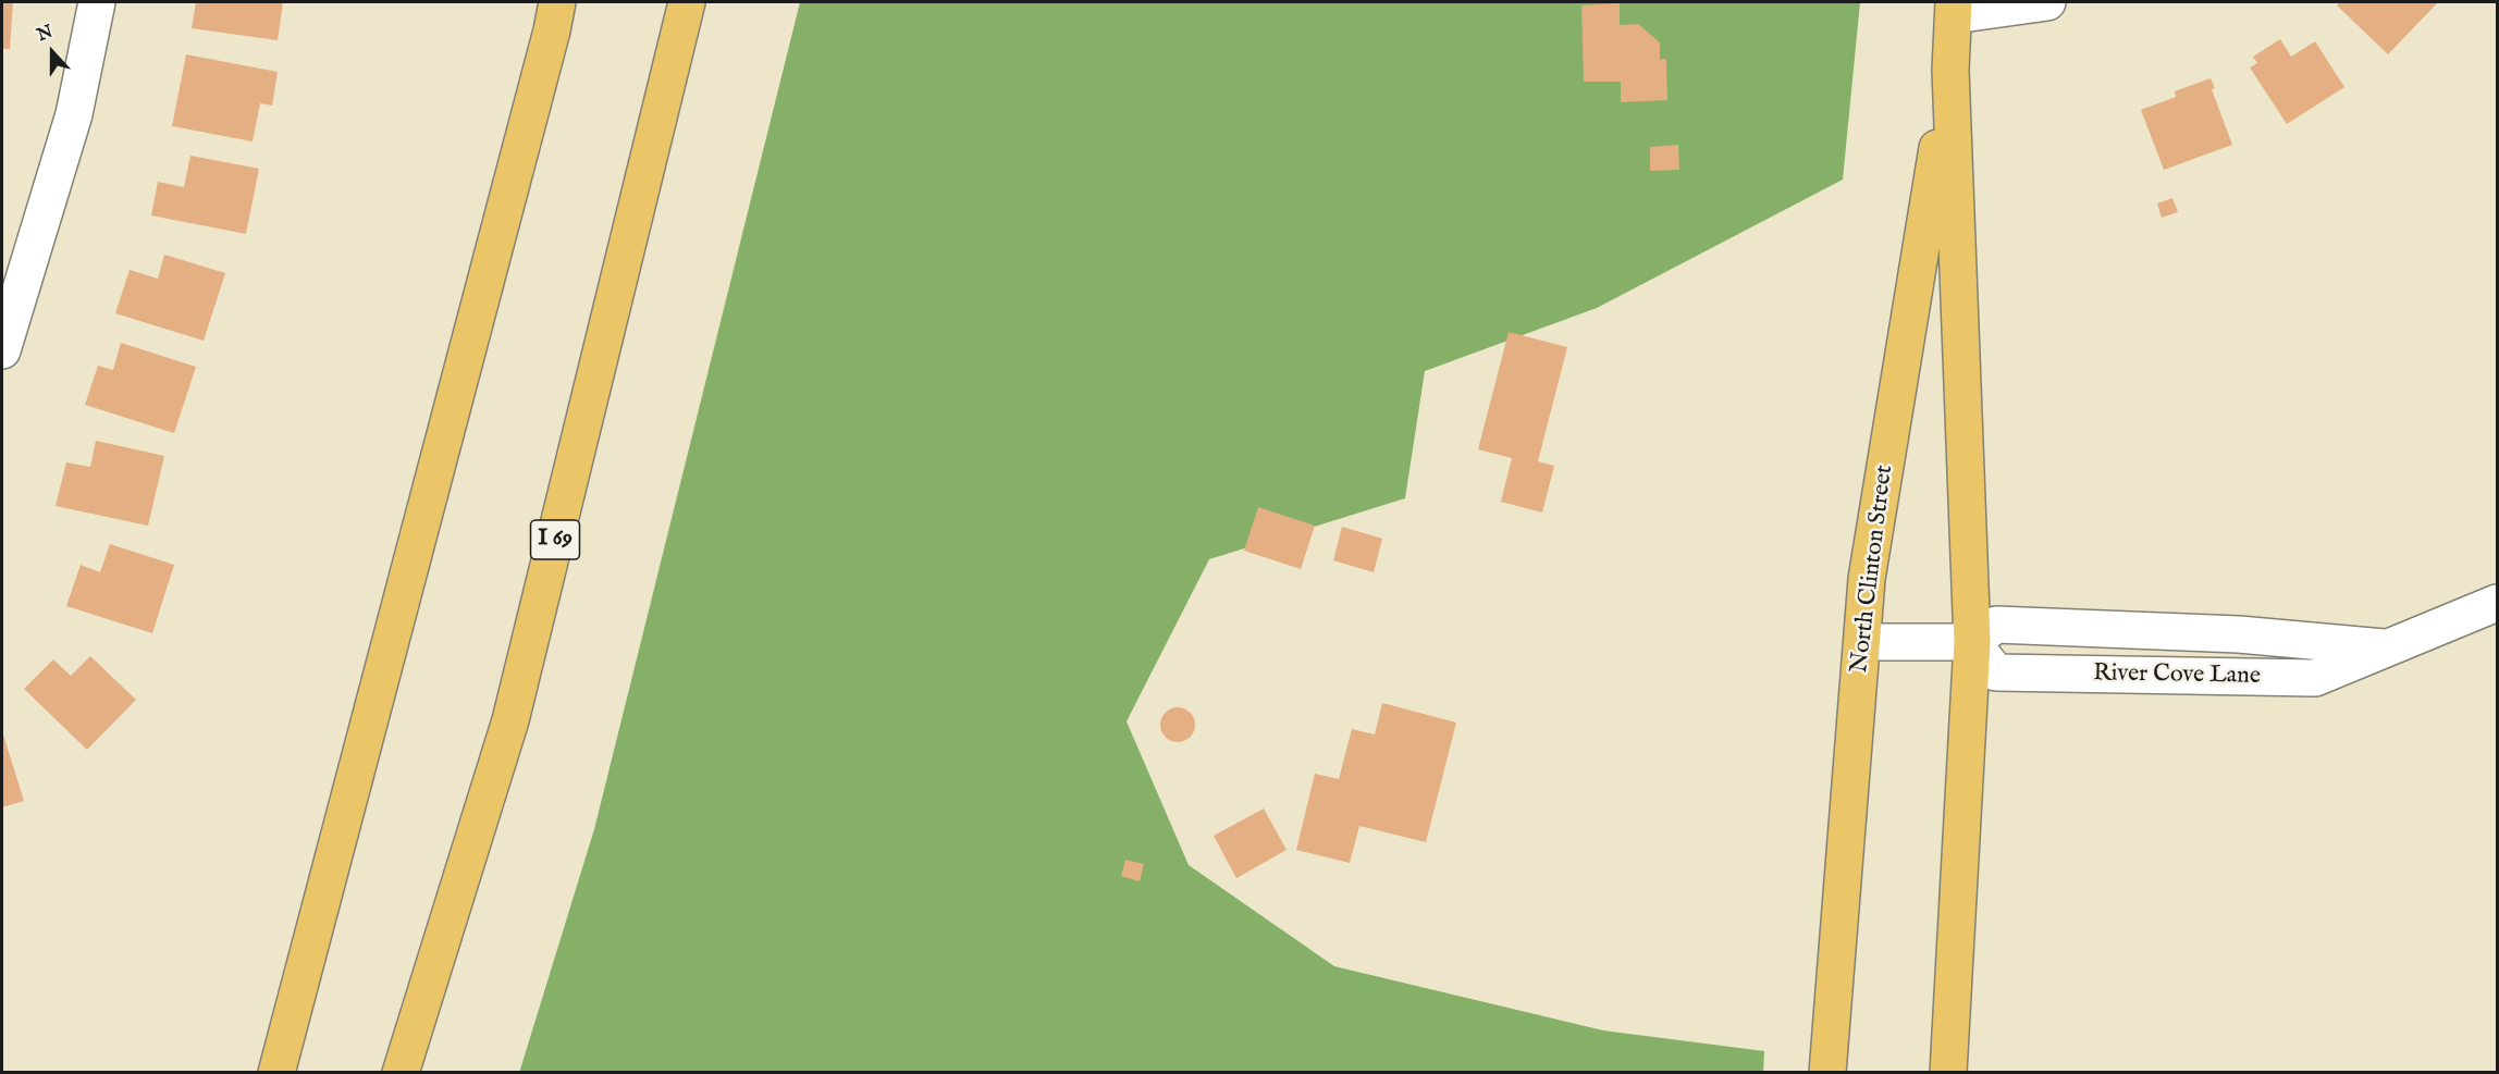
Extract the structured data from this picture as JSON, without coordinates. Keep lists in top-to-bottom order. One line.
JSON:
{"streets":{"main road":["I 69","North Clinton Street"],"street":["River Cove Lane"]},"crossings":[["North Clinton Street","River Cove Lane"]],"north":"top"}
